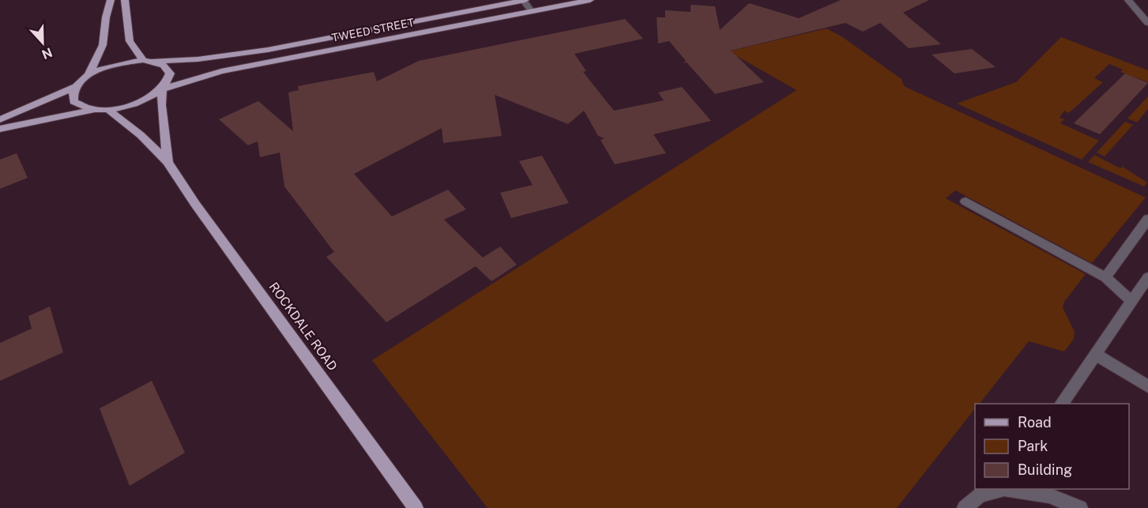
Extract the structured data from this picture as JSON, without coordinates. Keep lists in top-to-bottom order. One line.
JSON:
{"streets":{"main road":["TWEED STREET","ROCKDALE ROAD"]},"crossings":[["TWEED STREET","ROCKDALE ROAD"]],"legend":["Road","Park","Building"],"north":"bottom"}
